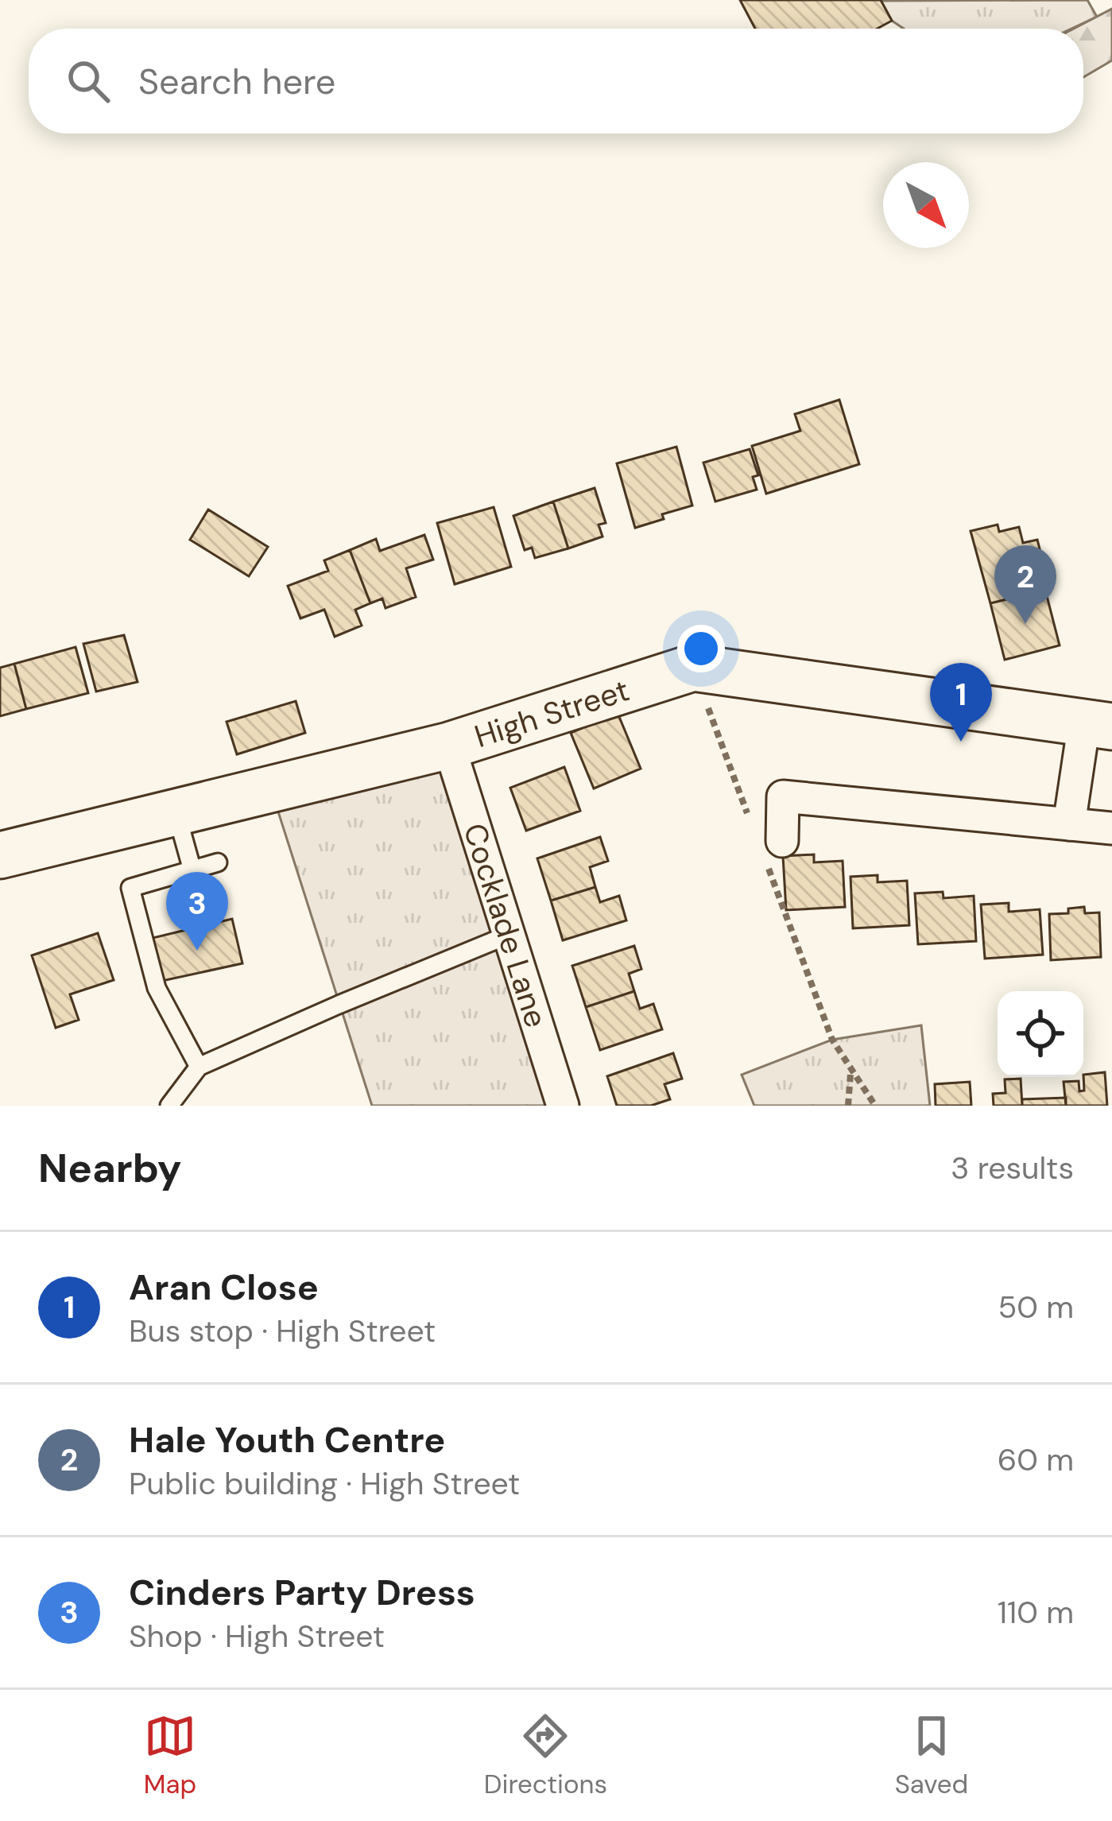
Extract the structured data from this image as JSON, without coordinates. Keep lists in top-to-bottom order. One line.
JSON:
{"streets":{"street":["High Street","Cocklade Lane"]},"crossings":[["High Street","Cocklade Lane"]],"north":"bottom right","page":{"search":"Search here","pins":["2","1","3"],"heading":["Nearby","3 results"],"list":[{"mark":"1","name":"Aran Close","note":"Bus stop · High Street","value":"50 m"},{"mark":"2","name":"Hale Youth Centre","note":"Public building · High Street","value":"60 m"},{"mark":"3","name":"Cinders Party Dress","note":"Shop · High Street","value":"110 m"}],"nav":["Map","Directions","Saved"]}}
